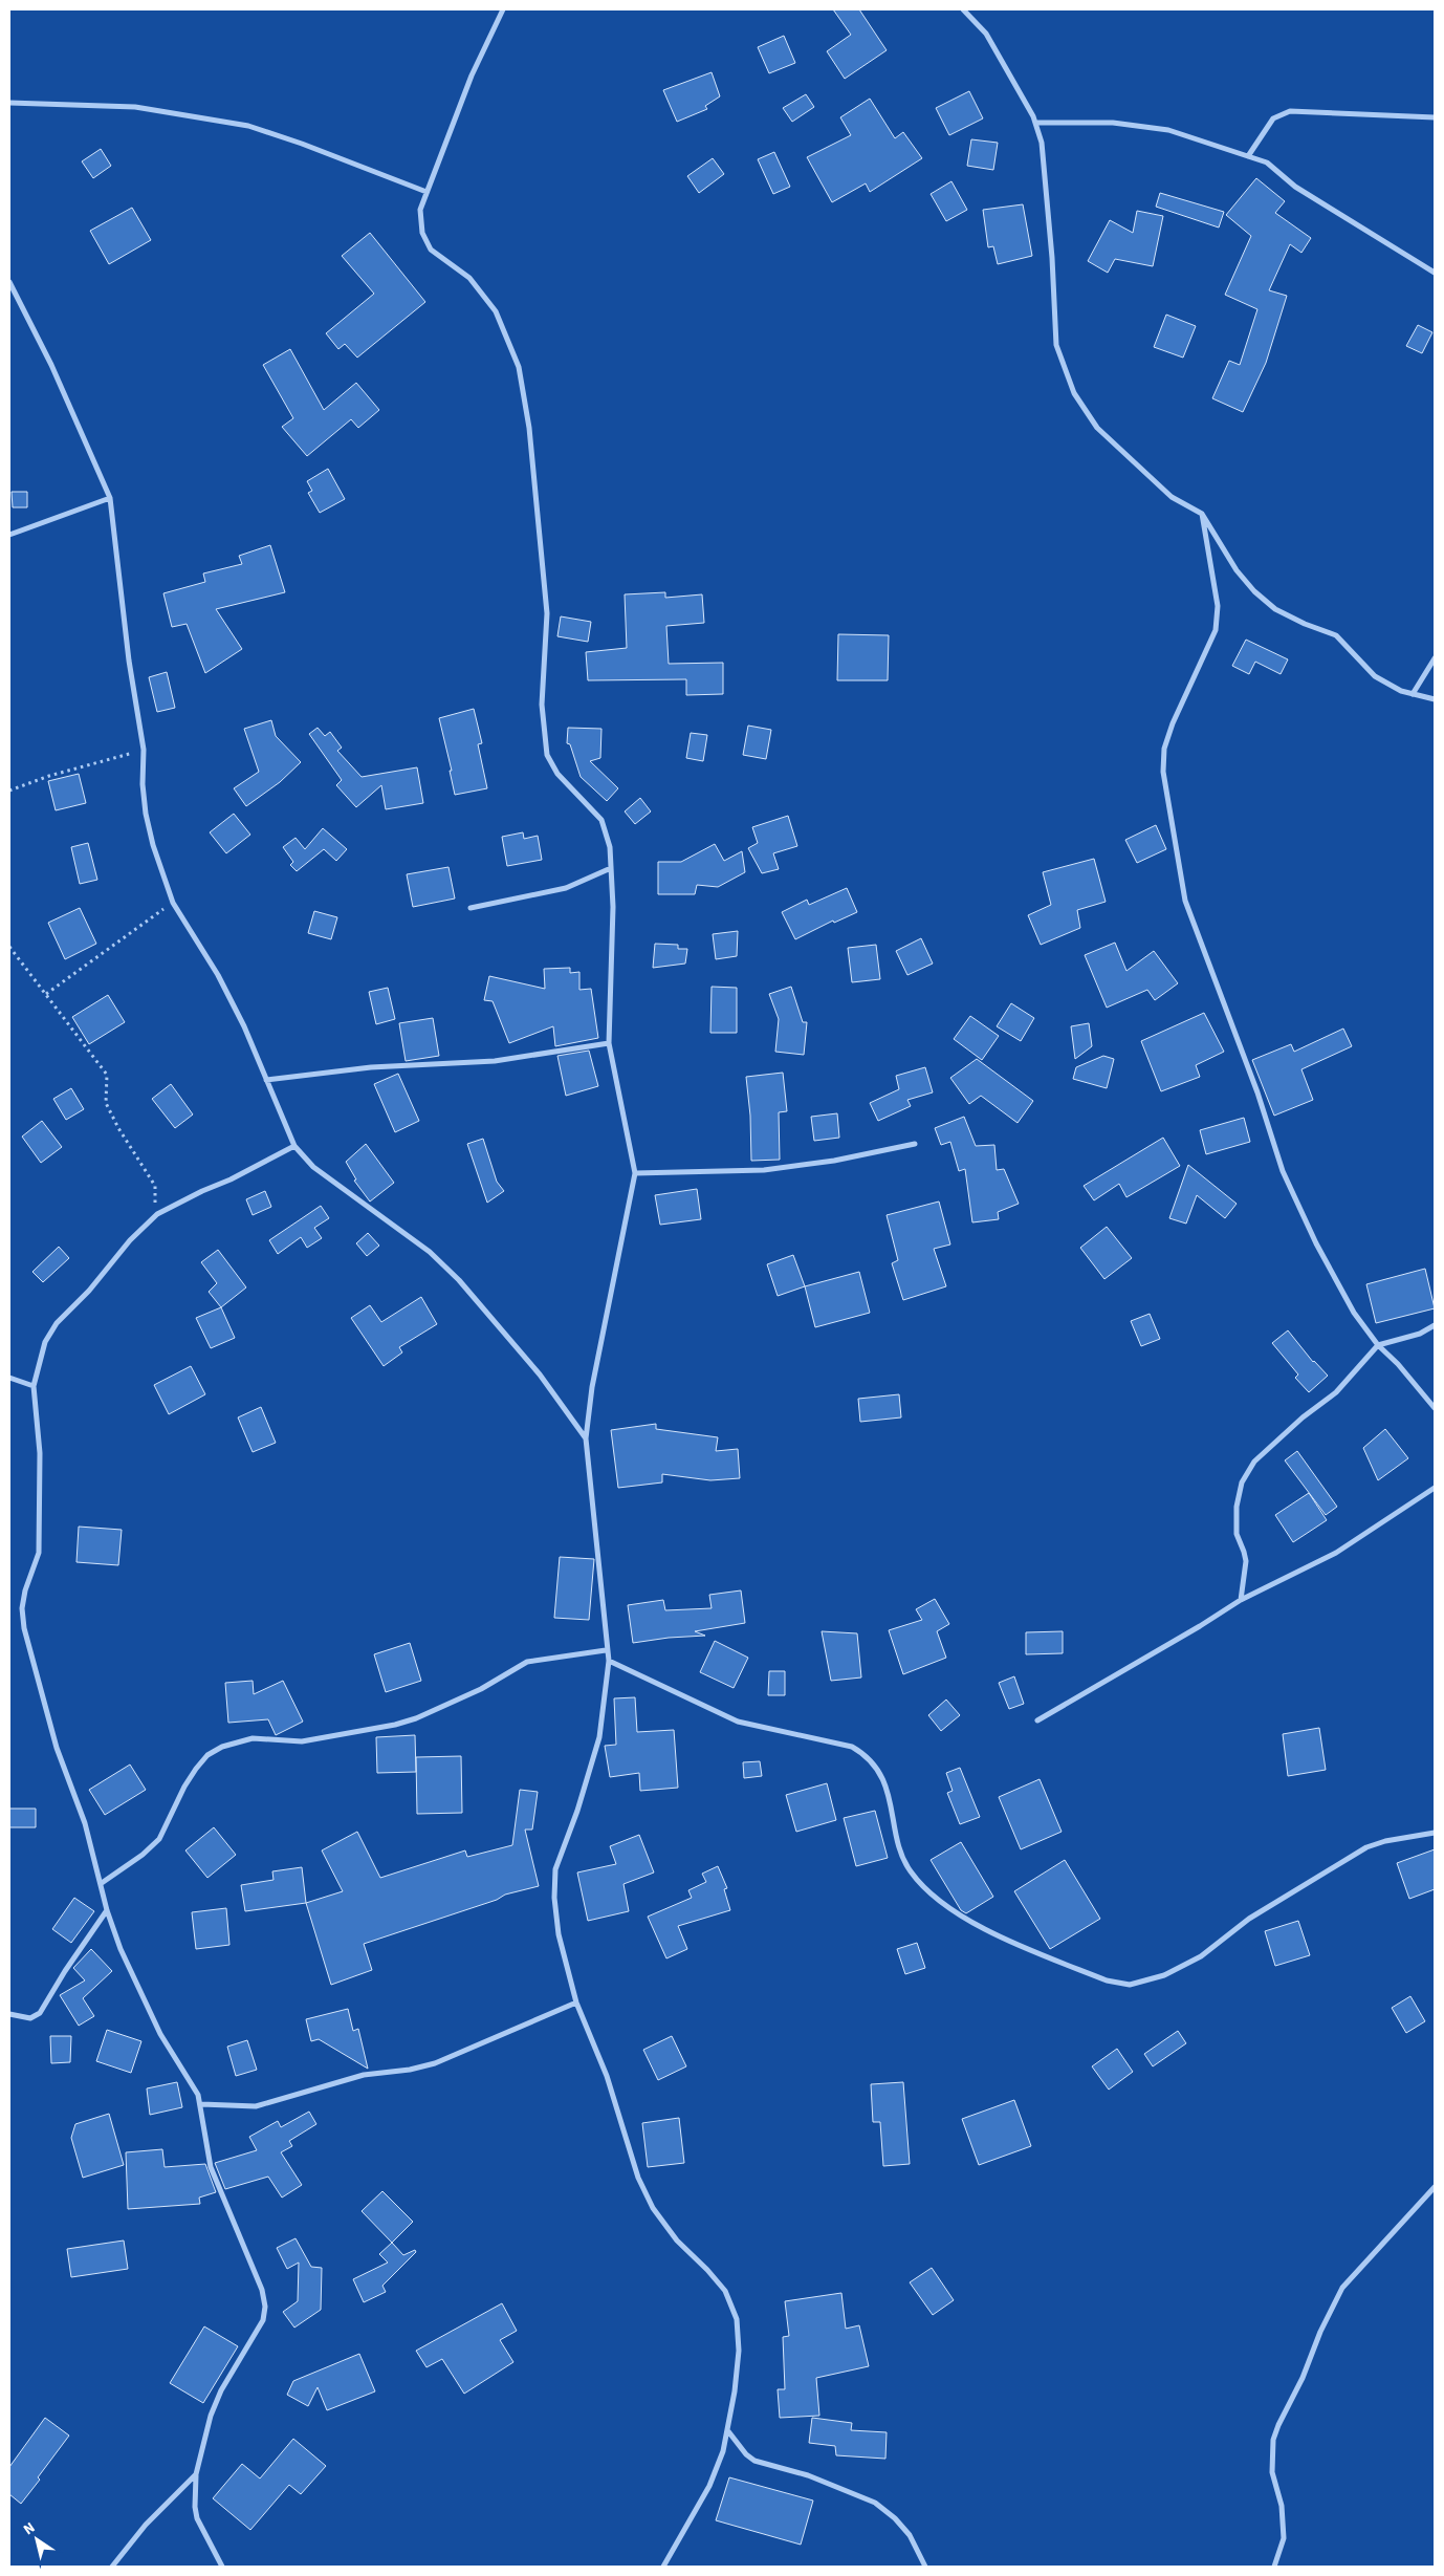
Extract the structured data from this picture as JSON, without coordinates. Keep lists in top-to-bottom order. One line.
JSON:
{"north":"top left"}
